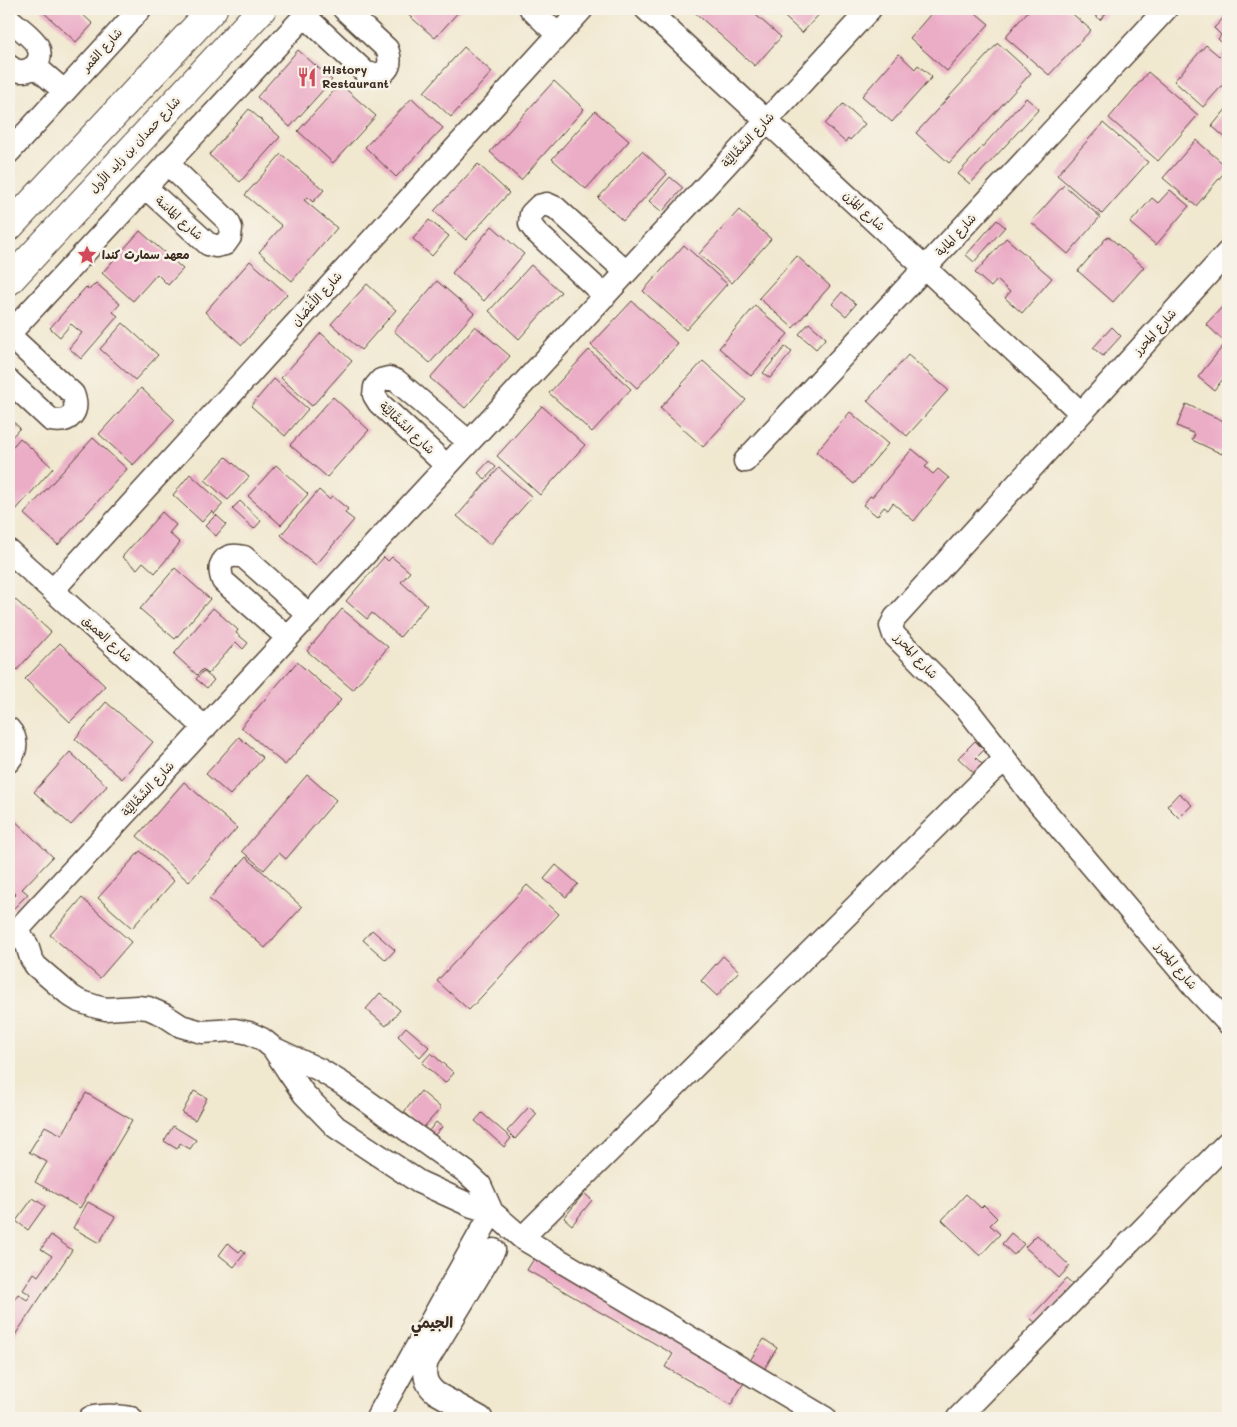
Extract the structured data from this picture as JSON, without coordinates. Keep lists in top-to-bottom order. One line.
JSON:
{"streets":{"main road":["شارع حمدان بن زايد الأول"],"street":["شارع القمر","شارع السَّمَّالِيَّة","شارع المُزْن","شارع المَاسَة","شارع الماية","شارع الأَغْصَان","شارع المحرز","شارع العميق"]},"crossings":[["شارع السَّمَّالِيَّة","شارع المُزْن"],["شارع السَّمَّالِيَّة","شارع العميق"],["شارع المُزْن","شارع الماية"],["شارع المُزْن","شارع المحرز"],["شارع الأَغْصَان","شارع العميق"]],"districts":["الجيمي"],"places":{"restaurant":["History Restaurant"],"place":["معهد سمارت كندا"]}}
